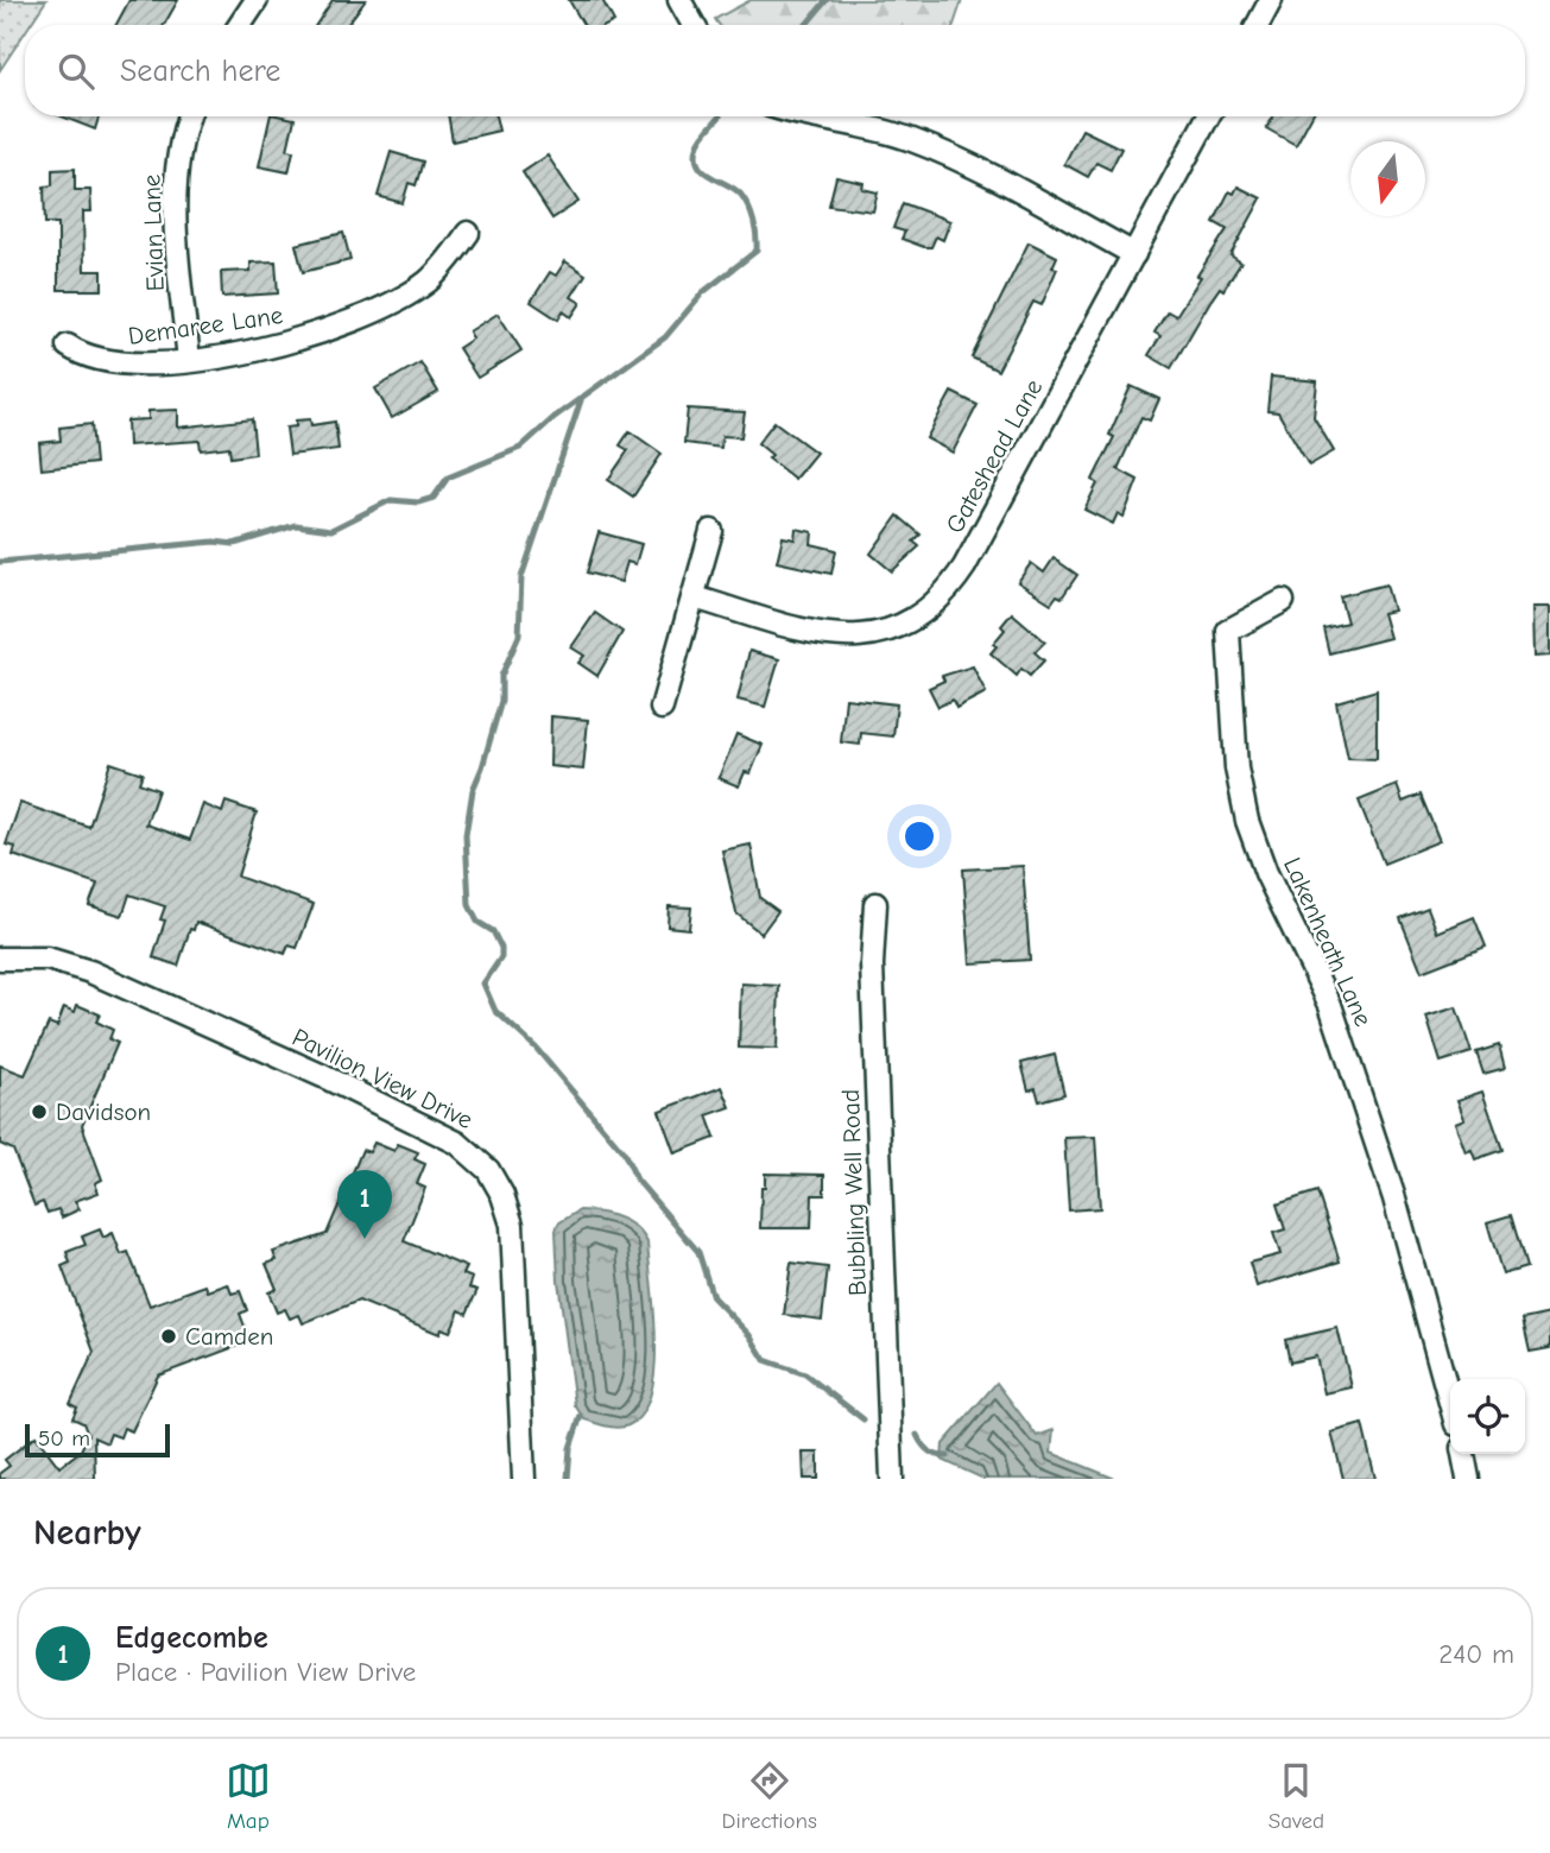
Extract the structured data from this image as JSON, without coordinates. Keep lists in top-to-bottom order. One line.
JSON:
{"streets":{"street":["Evian Lane","Demaree Lane","Gateshead Lane","Lakenheath Lane","Pavilion View Drive","Bubbling Well Road"]},"crossings":[["Evian Lane","Demaree Lane"]],"places":["Davidson","Camden"],"scale_bar":"50 m","north":"bottom","page":{"search":"Search here","pins":"1","scale":"50 m","heading":"Nearby","list":[{"mark":"1","name":"Edgecombe","note":"Place · Pavilion View Drive","value":"240 m"}],"nav":["Map","Directions","Saved"]}}
